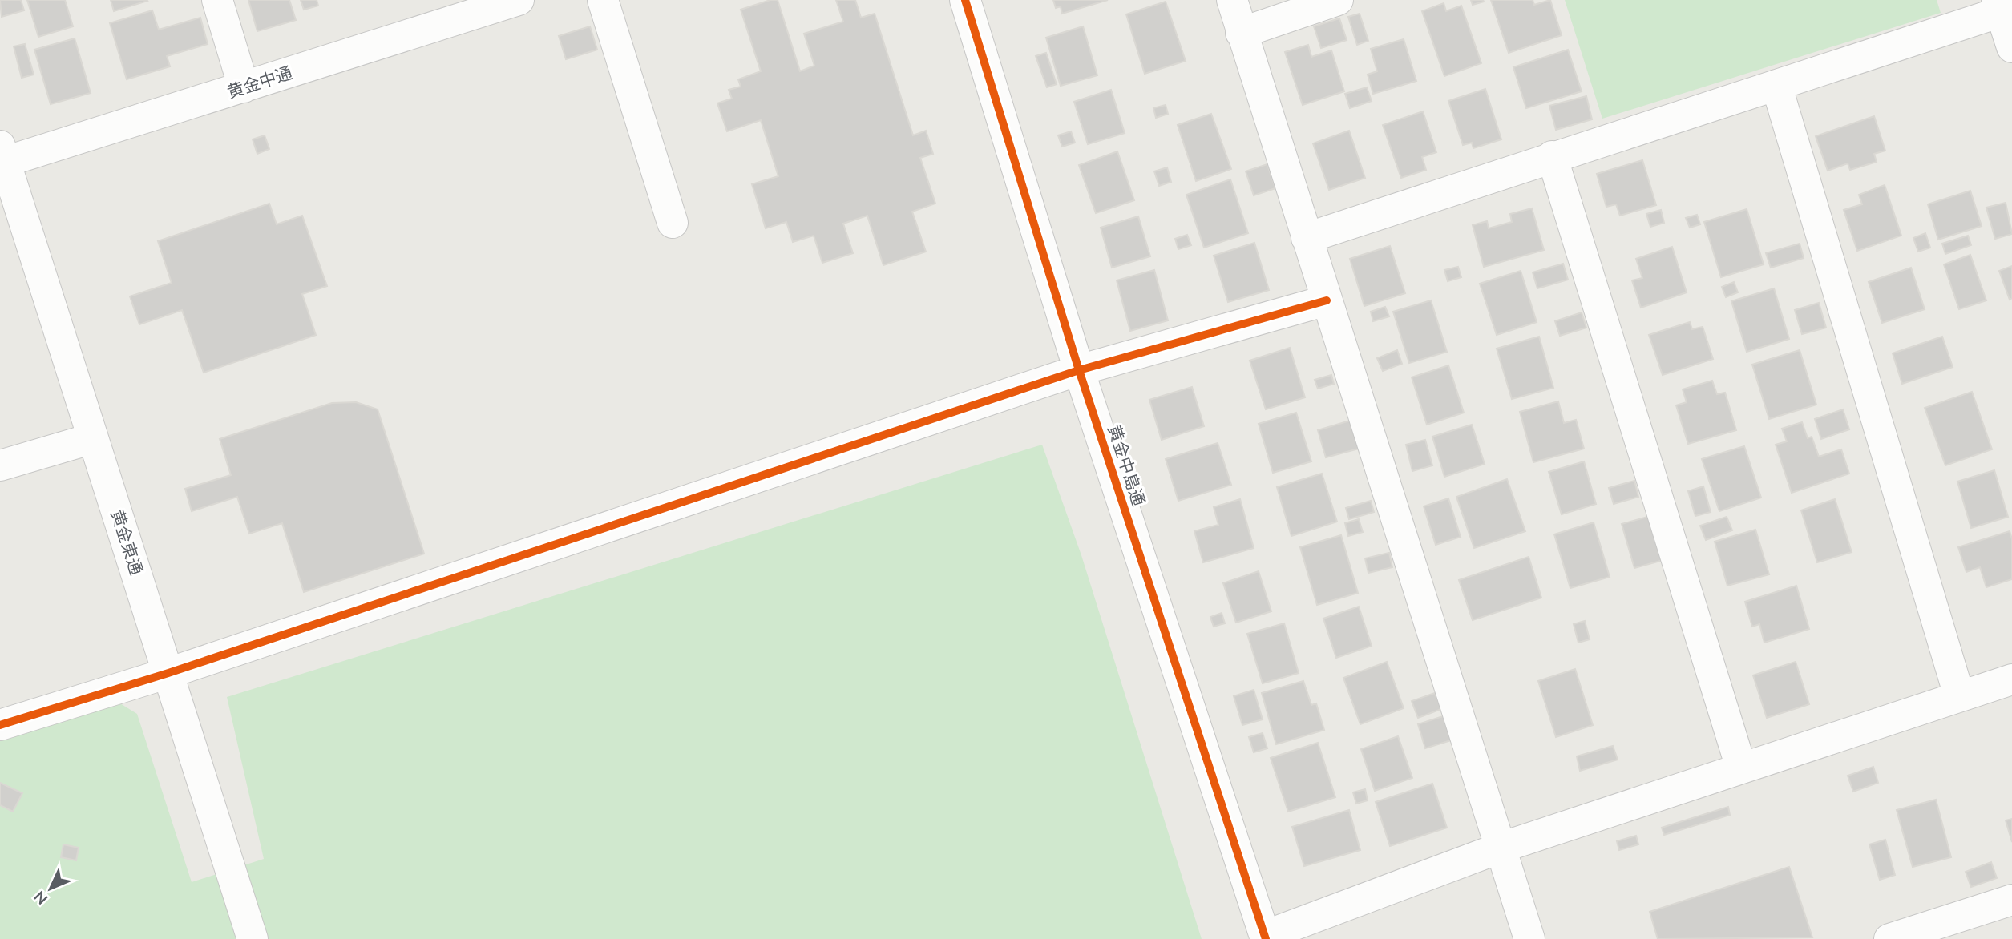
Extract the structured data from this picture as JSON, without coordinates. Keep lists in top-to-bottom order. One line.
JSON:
{"streets":{"street":["黄金中通","黄金中島通","黄金東通"]},"crossings":[["黄金中通","黄金東通"]],"north":"bottom left"}
